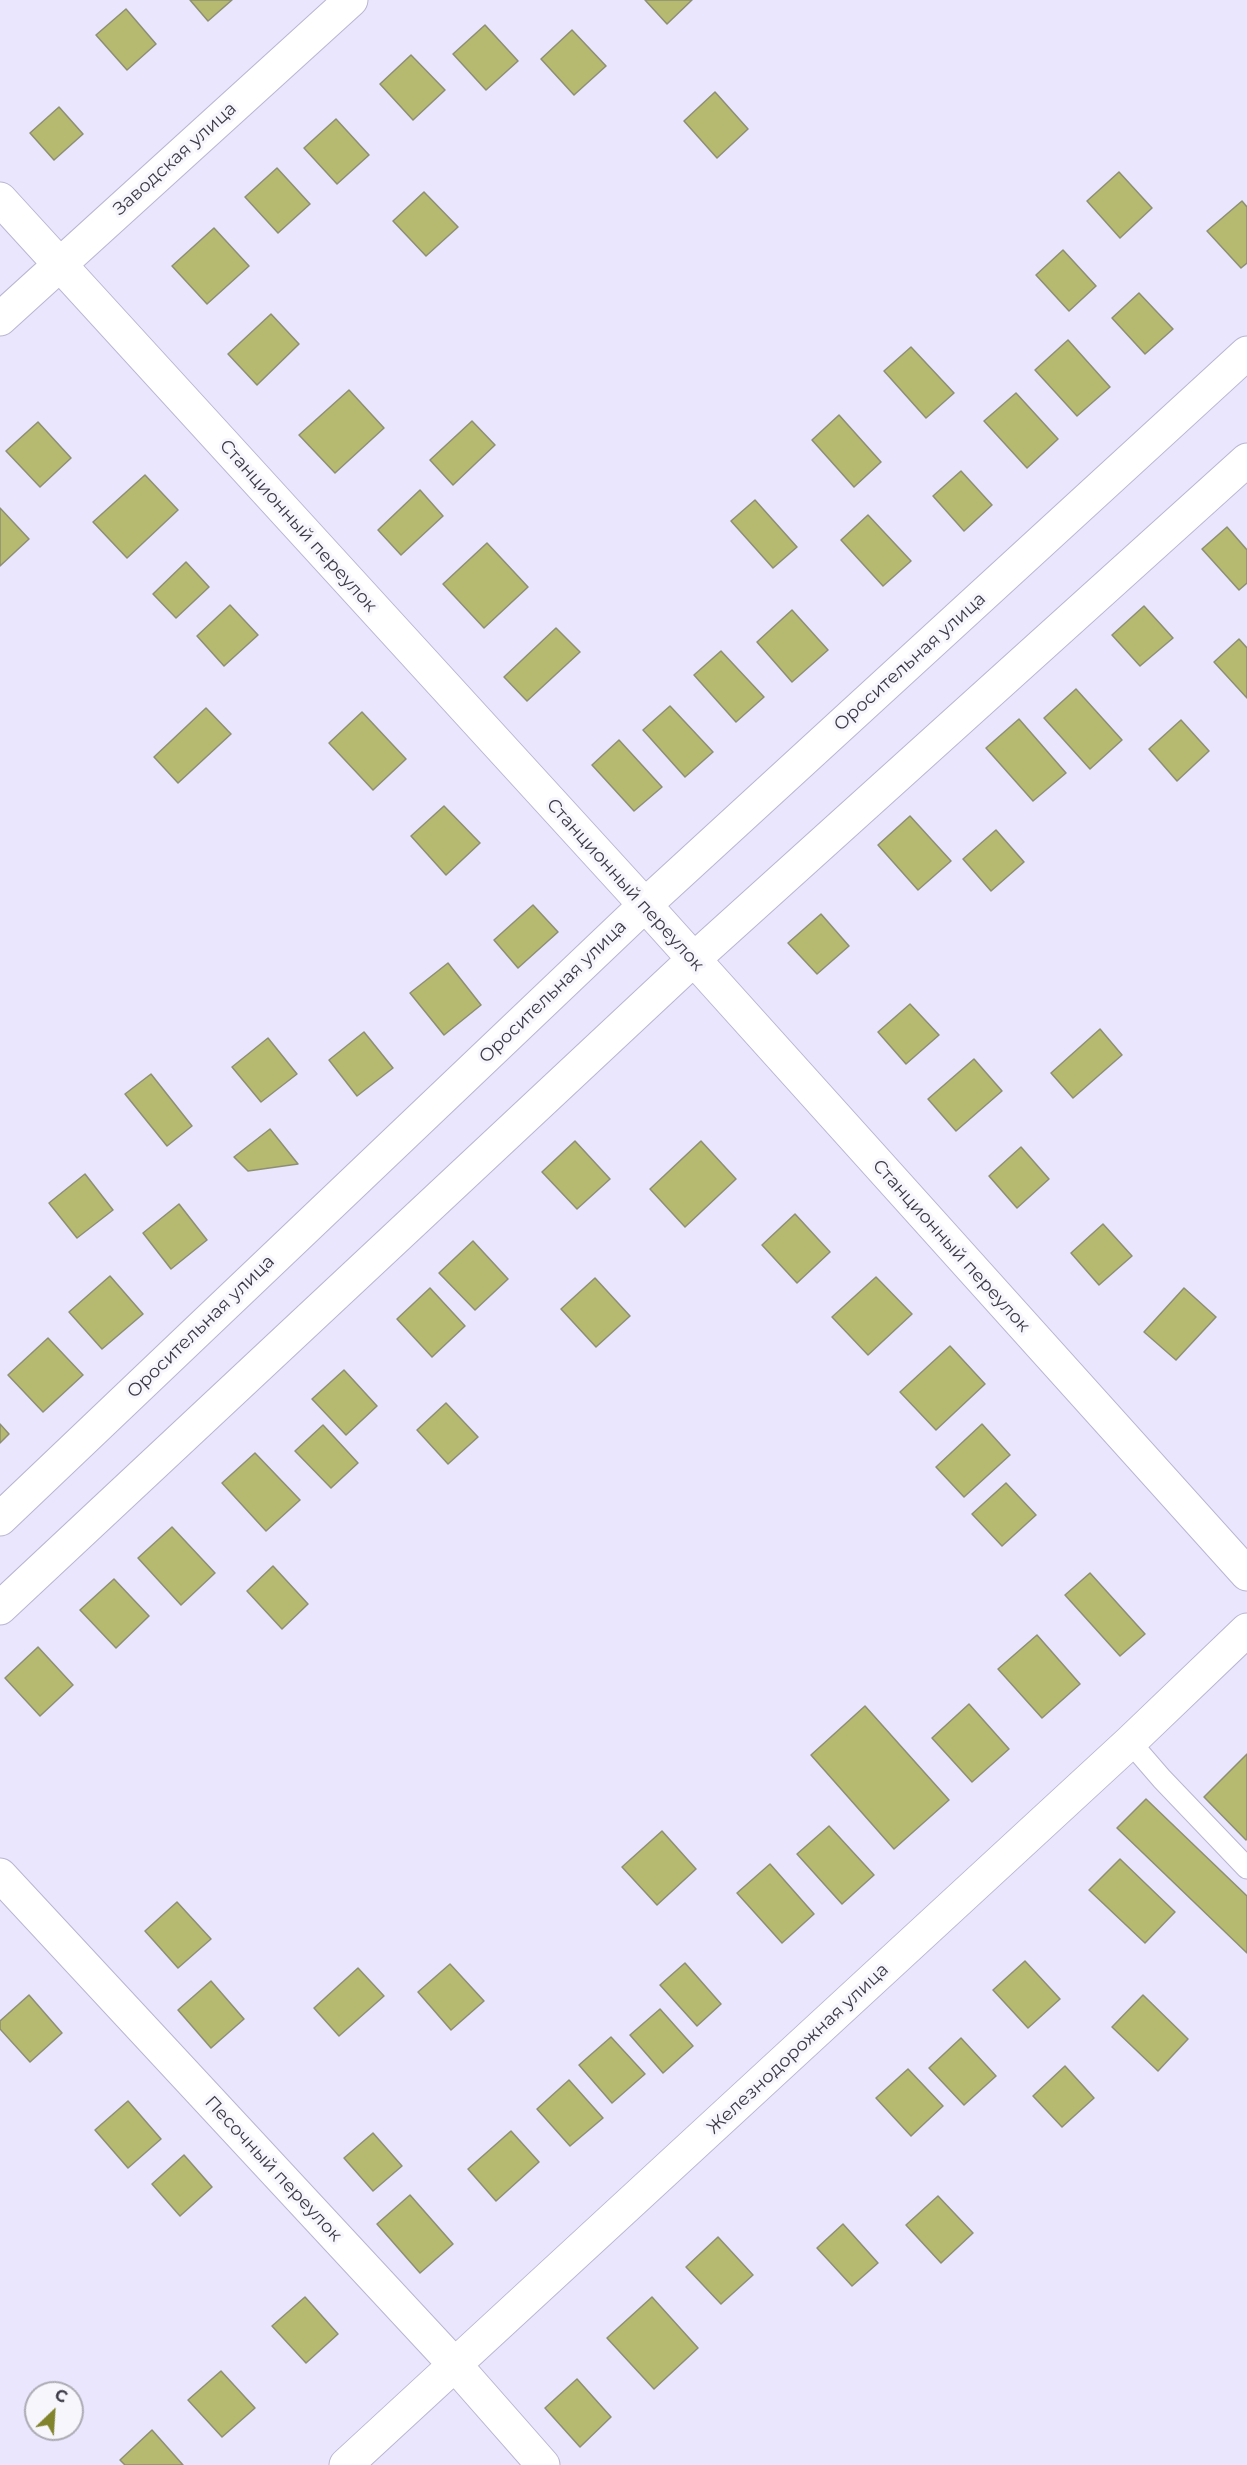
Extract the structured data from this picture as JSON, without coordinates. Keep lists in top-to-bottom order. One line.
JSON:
{"streets":{"street":["Заводская улица","Станционный переулок","Оросительная улица","Железнодорожная улица","Песочный переулок"]},"crossings":[["Заводская улица","Станционный переулок"],["Станционный переулок","Оросительная улица"],["Железнодорожная улица","Песочный переулок"]],"north":"top right"}
